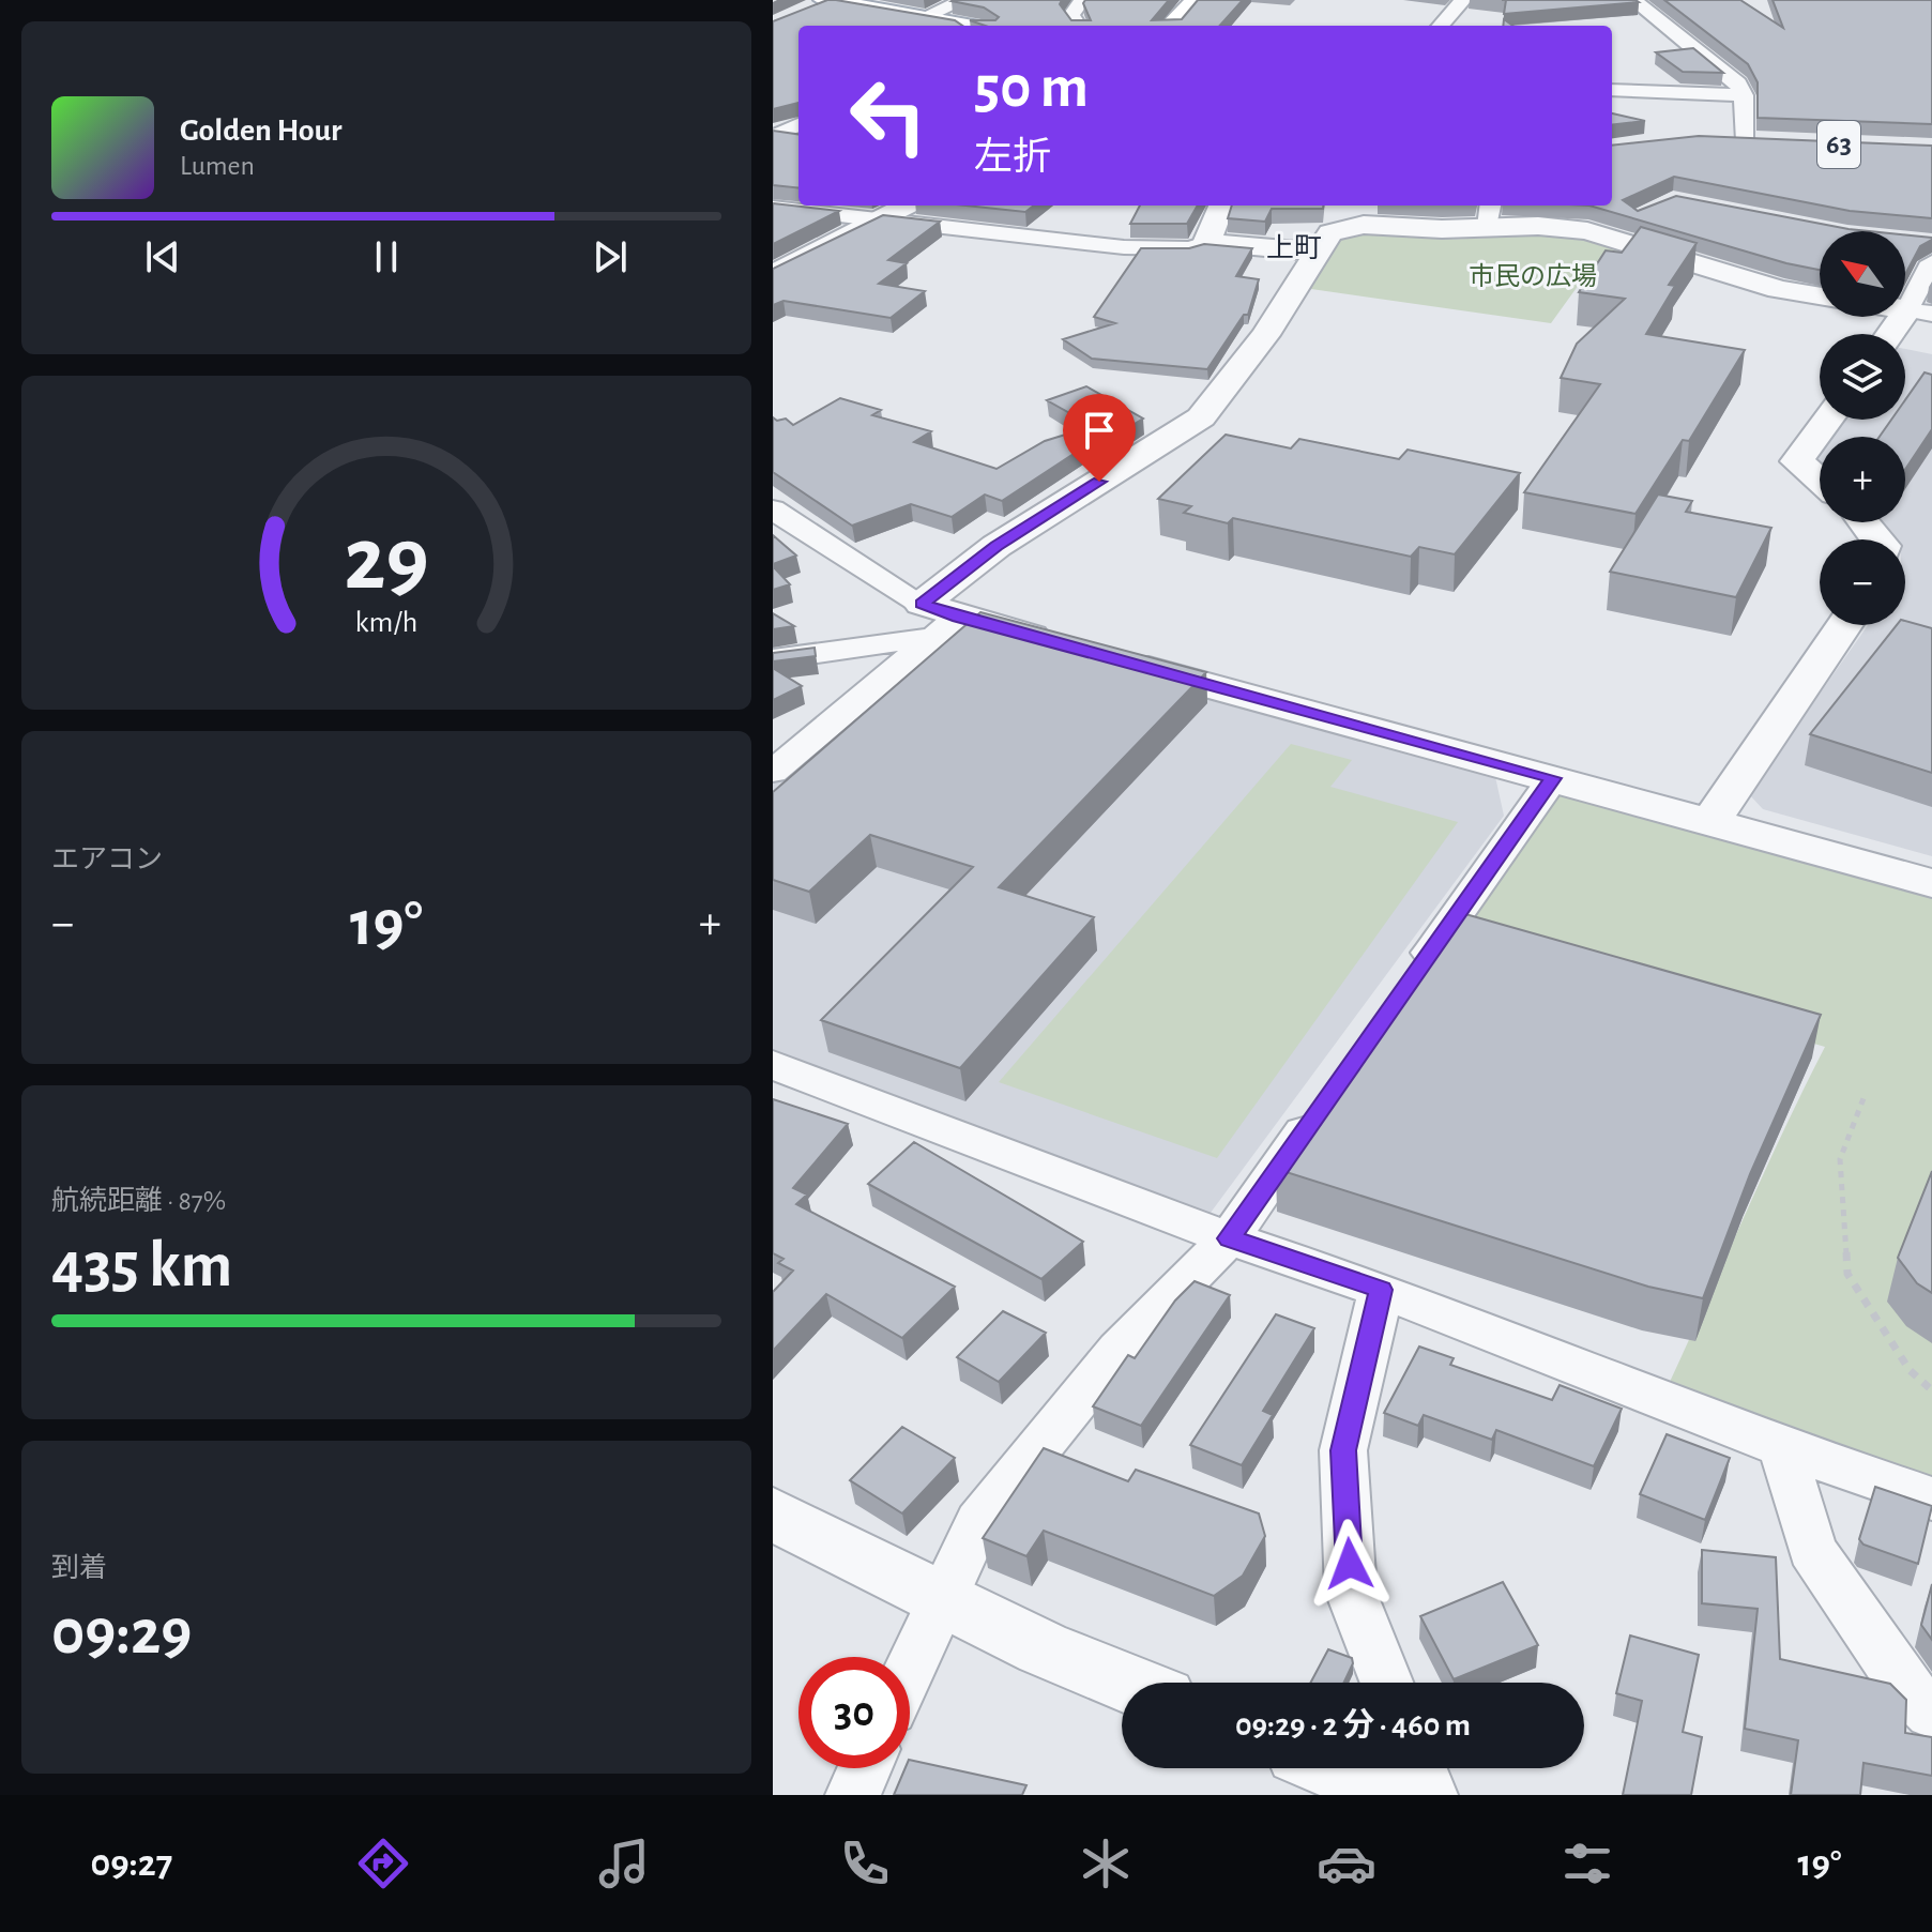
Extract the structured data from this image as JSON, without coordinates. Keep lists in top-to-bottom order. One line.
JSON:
{"streets":{"main road":["63"]},"districts":["上町"],"parks":["市民の広場"],"north":"top left","page":{"turn":["50 m","左折"],"song":["Golden Hour","Lumen"],"map_buttons":["+","−"],"tile":["エアコン",["航続距離 · 87%","435 km"],["到着","09:29"]],"heat":["−","19°","+"],"limit":"30","trip":"09:29 · 2 分 · 460 m","tabs":["09:27","19°"],"gauge":["29","km/h"]}}
